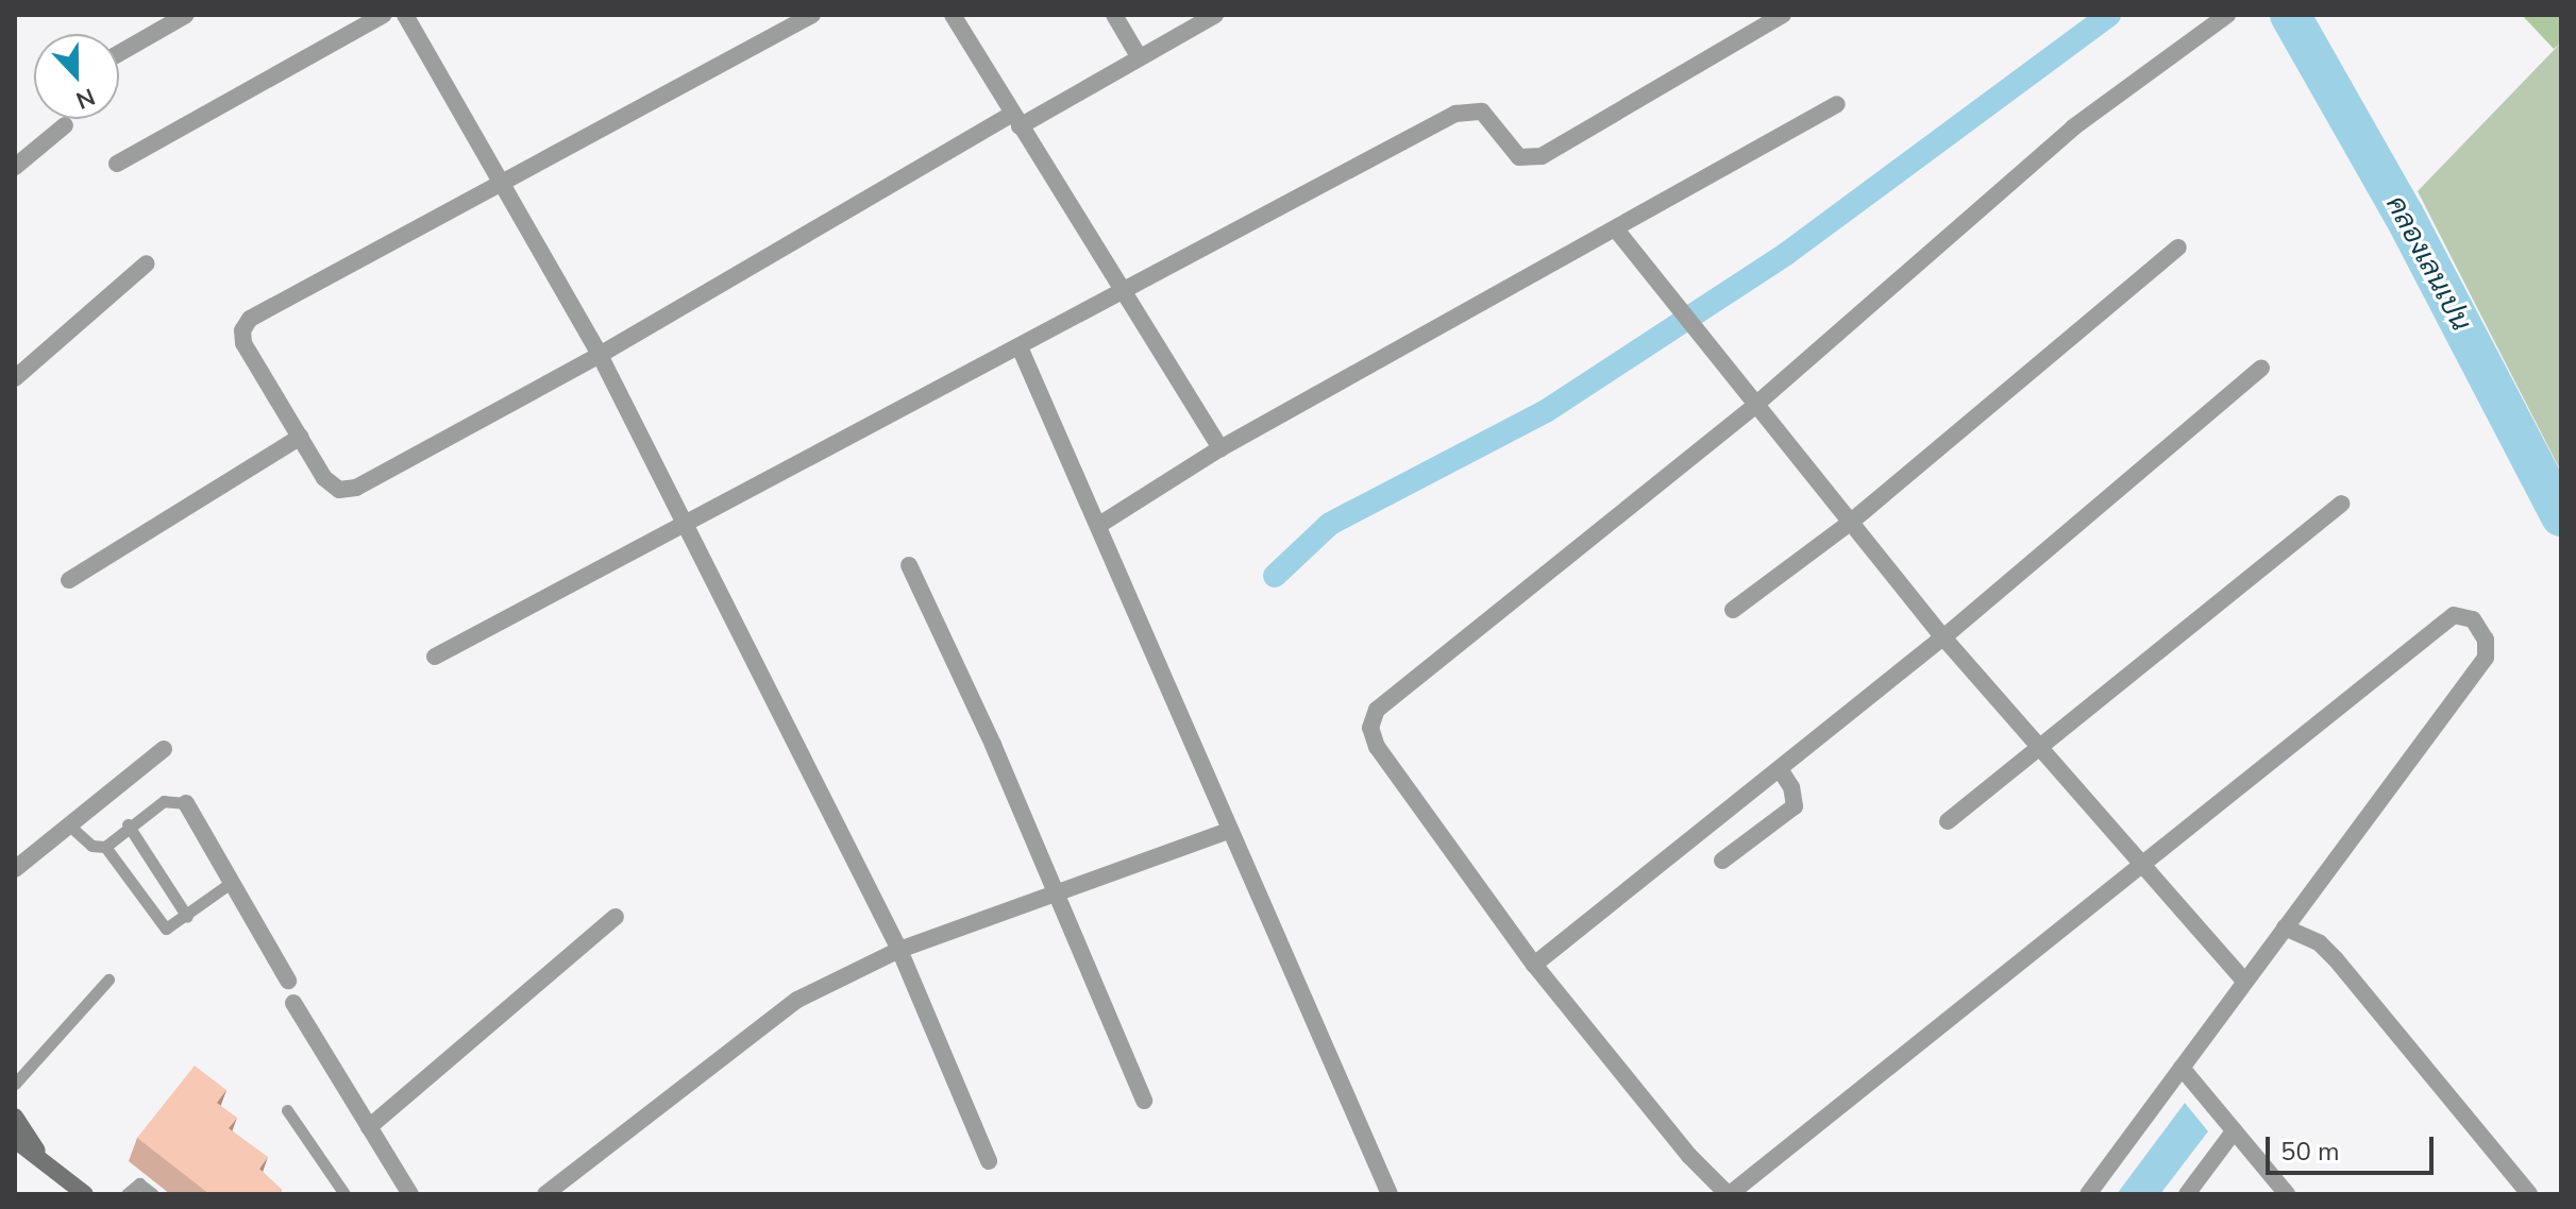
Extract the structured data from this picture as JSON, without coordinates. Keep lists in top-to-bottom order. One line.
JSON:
{"water":["คลองเลนเปน"],"scale_bar":"50 m","north":"bottom"}
